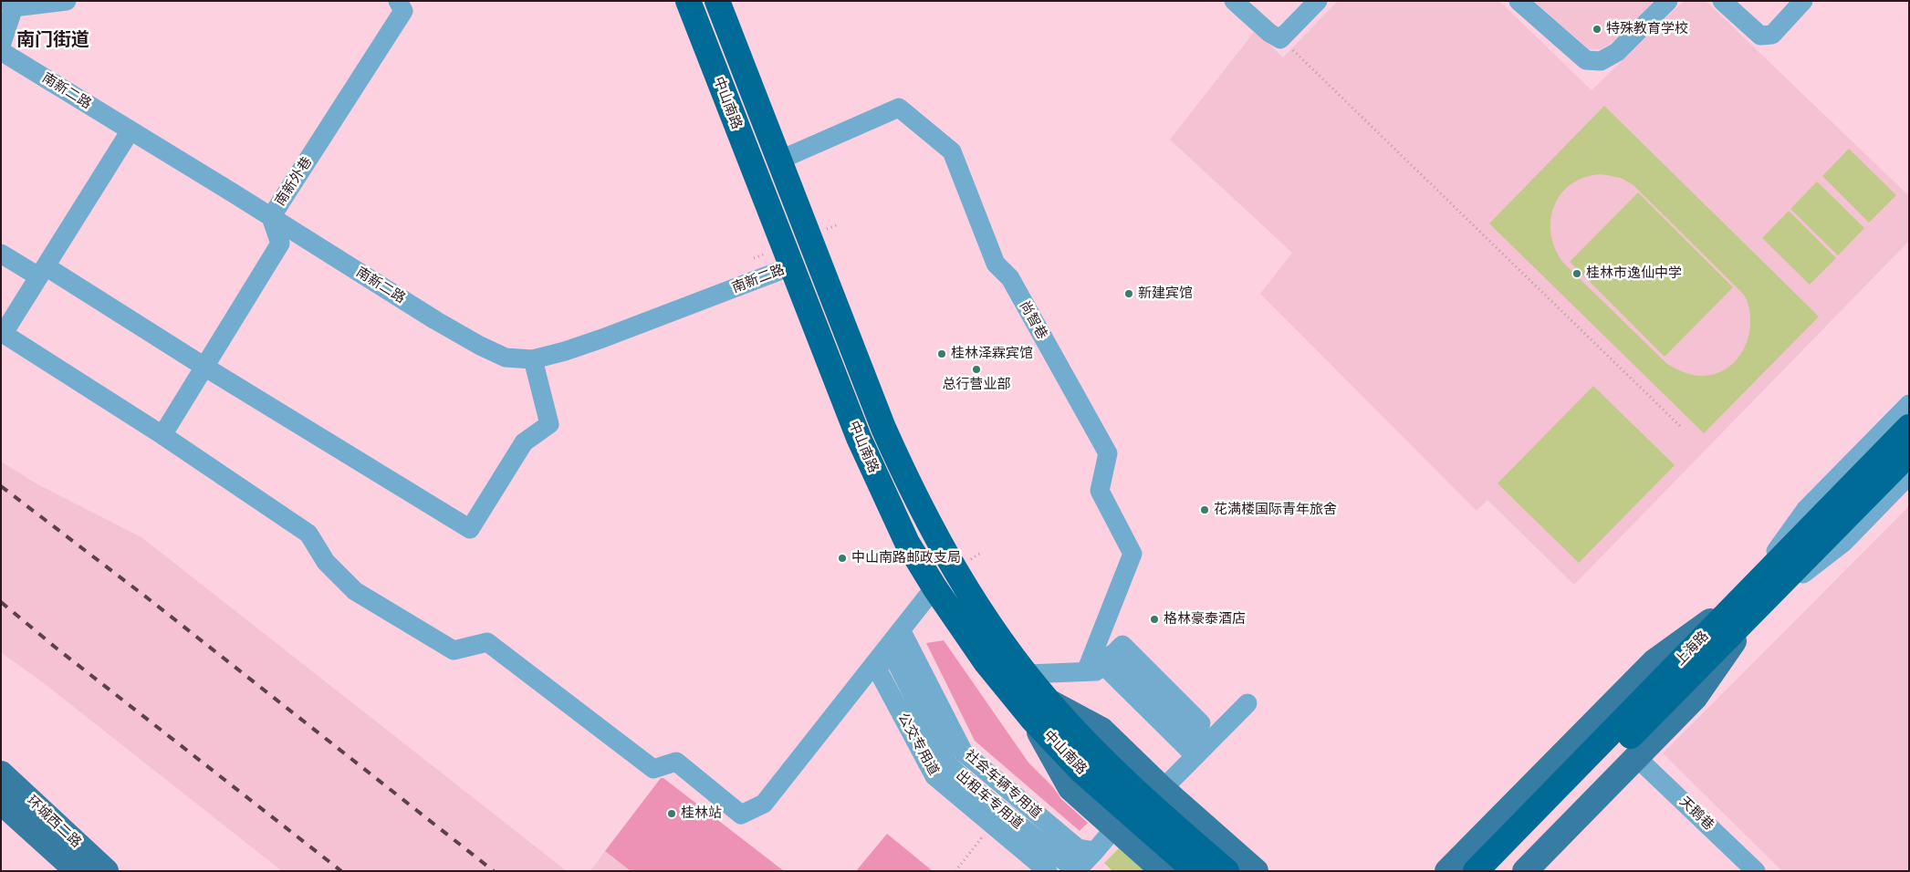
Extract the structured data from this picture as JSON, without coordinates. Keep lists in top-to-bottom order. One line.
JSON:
{"streets":{"highway":["中山南路","上海路"],"main road":["环城西二路"],"street":["南新二路","南新外巷","尚智巷","公交专用道","社会车辆专用道","天鹅巷"]},"crossings":[["南新二路","中山南路"],["南新二路","南新外巷"],["中山南路","尚智巷"],["公交专用道","社会车辆专用道"]],"districts":["南门街道"],"places":["特殊教育学校","桂林市逸仙中学","新建宾馆","桂林泽霖宾馆","总行营业部","花满楼国际青年旅舍","中山南路邮政支局","格林豪泰酒店","桂林站"]}
